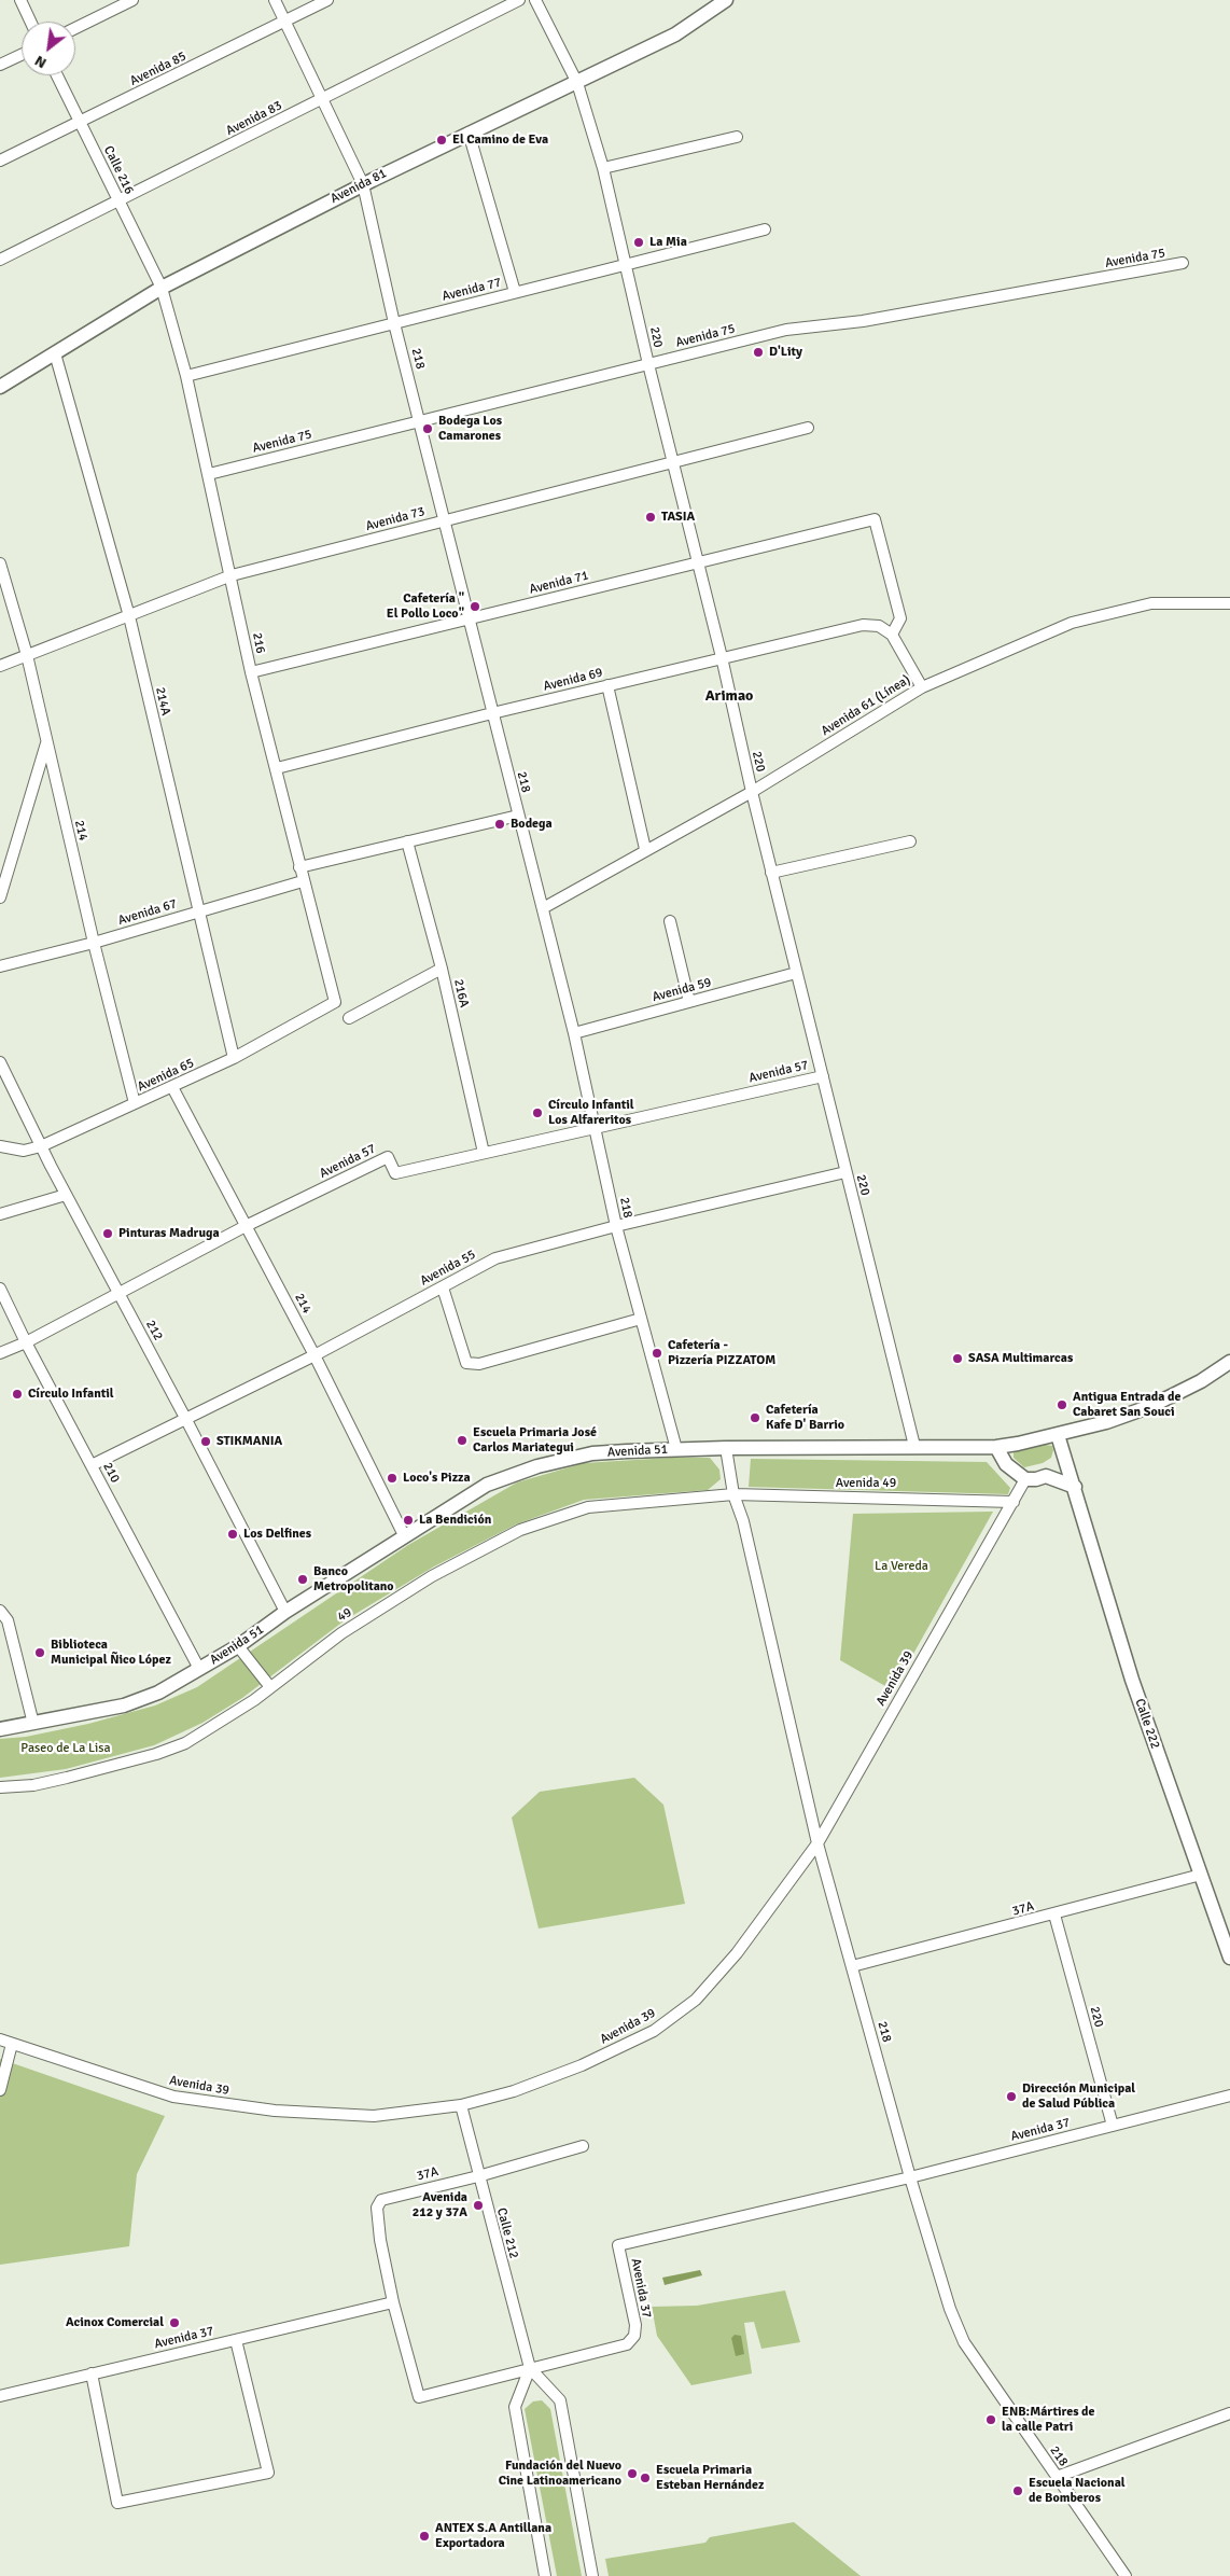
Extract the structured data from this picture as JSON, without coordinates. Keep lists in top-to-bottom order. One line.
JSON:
{"streets":{"main road":["Avenida 81","Avenida 51","Calle 222"],"street":["Avenida 85","Avenida 83","Calle 216","Avenida 75","Avenida 77","220","218","Avenida 73","Avenida 71","216","Avenida 69","214A","Avenida 61 (Línea)","214","Avenida 67","Avenida 59","216A","Avenida 57","Avenida 65","Avenida 55","212","210","Avenida 49","49","Avenida 39","37A","Avenida 37","Calle 212"]},"crossings":[["Avenida 85","Calle 216"],["Avenida 85","218"],["Avenida 83","Calle 216"],["Avenida 83","218"],["Calle 216","Avenida 81"],["Calle 216","216"],["Avenida 81","220"],["Avenida 81","218"],["Avenida 81","216"],["Avenida 81","214A"],["Avenida 75","220"],["Avenida 75","218"],["Avenida 75","216"],["Avenida 77","220"],["Avenida 77","218"],["Avenida 77","216"],["220","Avenida 73"],["220","Avenida 71"],["220","Avenida 69"],["220","Avenida 61 (Línea)"],["220","Avenida 59"],["220","Avenida 57"],["220","Avenida 55"],["220","Avenida 51"],["220","37A"],["220","Avenida 37"],["218","Avenida 73"],["218","Avenida 71"],["218","Avenida 69"],["218","Avenida 61 (Línea)"],["218","Avenida 59"],["218","Avenida 57"],["218","Avenida 55"],["218","Avenida 51"],["218","Avenida 49"],["218","Avenida 39"],["218","37A"],["218","Avenida 37"],["Avenida 73","216"],["Avenida 73","214A"],["Avenida 73","214"],["Avenida 71","216"],["Avenida 71","Avenida 69"],["216","Avenida 69"],["216","Avenida 67"],["216","Avenida 65"],["214A","Avenida 67"],["214A","Avenida 65"],["214","Avenida 67"],["214","Avenida 57"],["214","Avenida 65"],["214","Avenida 55"],["214","Avenida 51"],["216A","Avenida 57"],["Avenida 57","212"],["Avenida 57","210"],["Avenida 65","212"],["Avenida 55","212"],["Avenida 55","210"],["212","Avenida 51"],["Avenida 51","210"],["Avenida 51","Calle 222"],["Avenida 49","49"],["Avenida 49","Avenida 39"],["Avenida 39","Calle 212"],["Calle 222","37A"],["37A","Avenida 37"],["37A","Calle 212"],["Avenida 37","Calle 212"]],"districts":["Arimao"],"parks":["La Vereda","Paseo de La Lisa"],"places":["El Camino de Eva","La Mia","D'Lity","Bodega Los Camarones","TASIA","Cafetería \" El Pollo Loco\"","Bodega","Círculo Infantil Los Alfareritos","Pinturas Madruga","Cafetería - Pizzería PIZZATOM","SASA Multimarcas","Círculo Infantil","Antigua Entrada de Cabaret San Souci","Cafetería Kafe D' Barrio","Escuela Primaria José Carlos Mariategui","STIKMANIA","Loco's Pizza","La Bendición","Los Delfines","Banco Metropolitano","Biblioteca Municipal Ñico López","Dirección Municipal de Salud Pública","Avenida 212 y 37A","Acinox Comercial","ENB:Mártires de la calle Patri","Fundación del Nuevo Cine Latinoamericano","Escuela Primaria Esteban Hernández","Escuela Nacional de Bomberos","ANTEX S.A Antillana Exportadora"],"north":"bottom left"}
